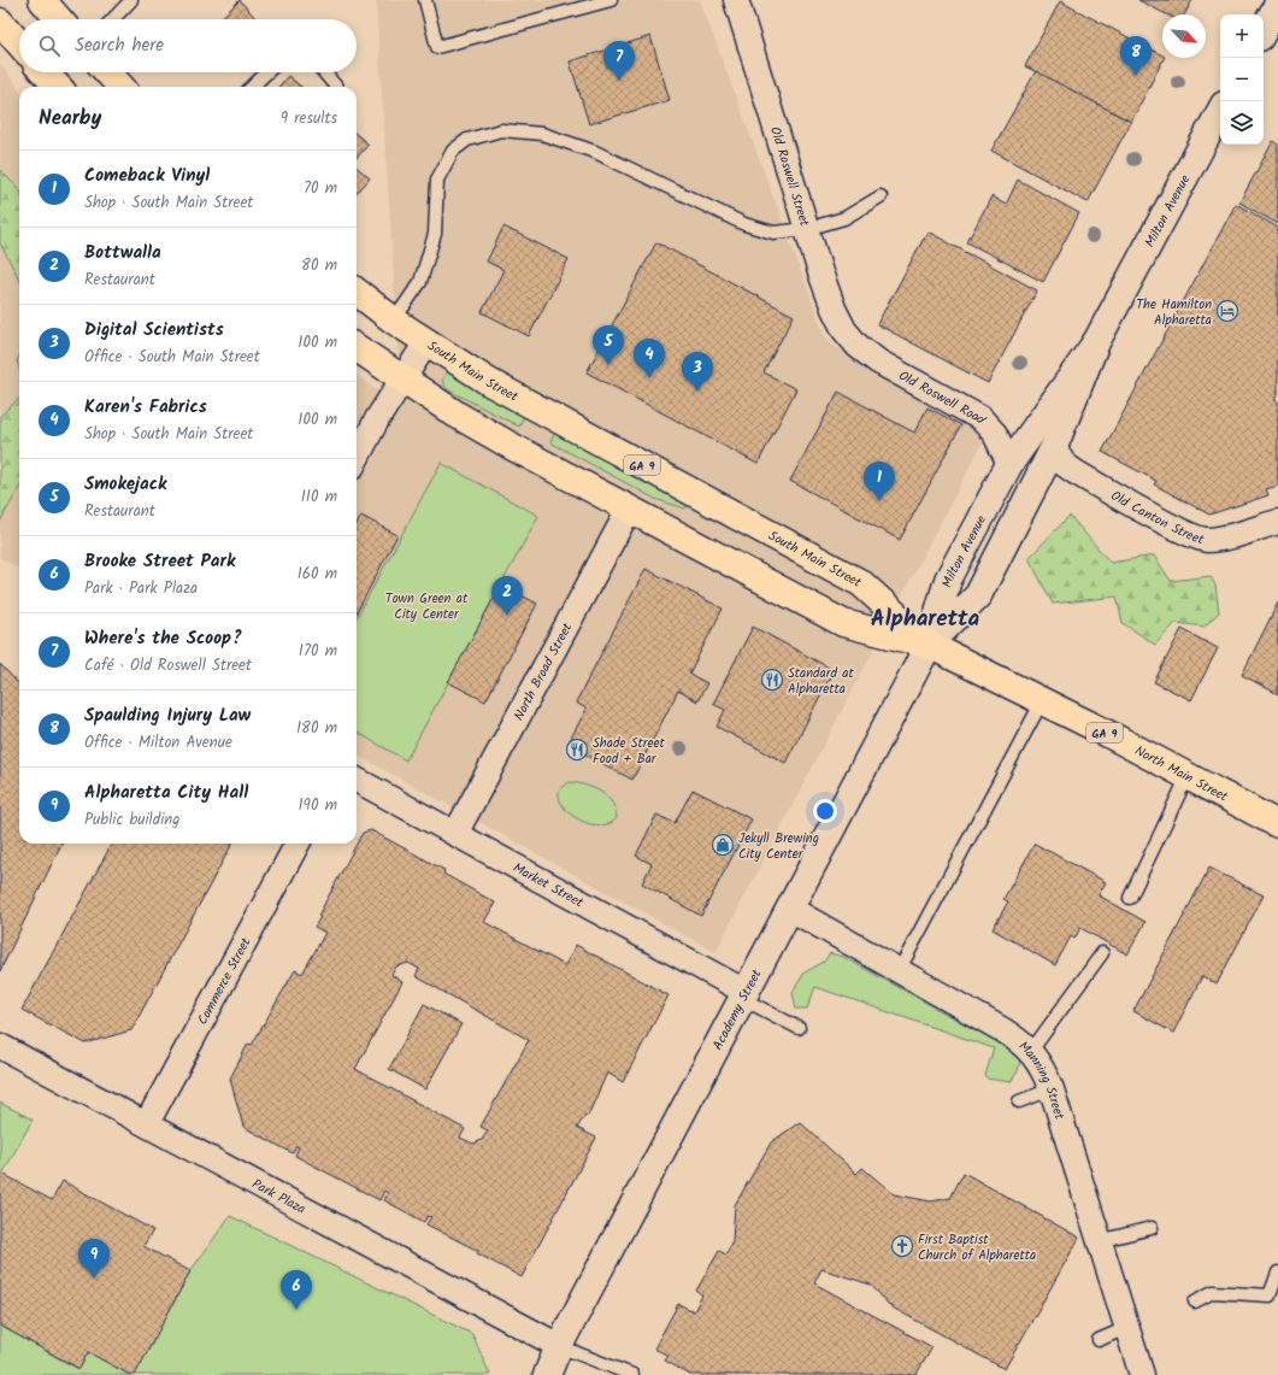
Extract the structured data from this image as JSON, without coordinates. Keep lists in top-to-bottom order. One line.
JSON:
{"streets":{"main road":["South Main Street","GA 9","North Main Street"],"street":["Old Roswell Street","Milton Avenue","Old Roswell Road","Old Canton Street","North Broad Street","Market Street","Commerce Street","Academy Street","Manning Street","Park Plaza"]},"crossings":[["Old Roswell Street","Old Roswell Road"],["Milton Avenue","South Main Street"],["Milton Avenue","Old Roswell Road"],["Milton Avenue","GA 9"],["Milton Avenue","Old Canton Street"],["Milton Avenue","North Main Street"],["Milton Avenue","Academy Street"],["South Main Street","GA 9"],["South Main Street","North Main Street"],["South Main Street","Academy Street"],["GA 9","North Broad Street"],["GA 9","North Main Street"],["GA 9","Academy Street"],["North Broad Street","Market Street"],["North Main Street","Academy Street"],["Market Street","Academy Street"],["Commerce Street","Park Plaza"],["Academy Street","Manning Street"],["Academy Street","Park Plaza"]],"districts":["Alpharetta"],"parks":["Town Green at City Center"],"places":{"hotel":["The Hamilton Alpharetta"],"restaurant":["Standard at Alpharetta","Shade Street Food + Bar"],"shop":["Jekyll Brewing City Center"],"church":["First Baptist Church of Alpharetta"]},"north":"bottom right","page":{"map_buttons":["+","−"],"search":"Search here","pins":["8","7","5","4","3","1","2","9","6"],"heading":["Nearby","9 results"],"list":[{"mark":"1","name":"Comeback Vinyl","note":"Shop · South Main Street","value":"70 m"},{"mark":"2","name":"Bottwalla","note":"Restaurant","value":"80 m"},{"mark":"3","name":"Digital Scientists","note":"Office · South Main Street","value":"100 m"},{"mark":"4","name":"Karen's Fabrics","note":"Shop · South Main Street","value":"100 m"},{"mark":"5","name":"Smokejack","note":"Restaurant","value":"110 m"},{"mark":"6","name":"Brooke Street Park","note":"Park · Park Plaza","value":"160 m"},{"mark":"7","name":"Where's the Scoop?","note":"Café · Old Roswell Street","value":"170 m"},{"mark":"8","name":"Spaulding Injury Law","note":"Office · Milton Avenue","value":"180 m"},{"mark":"9","name":"Alpharetta City Hall","note":"Public building","value":"190 m"}]}}
